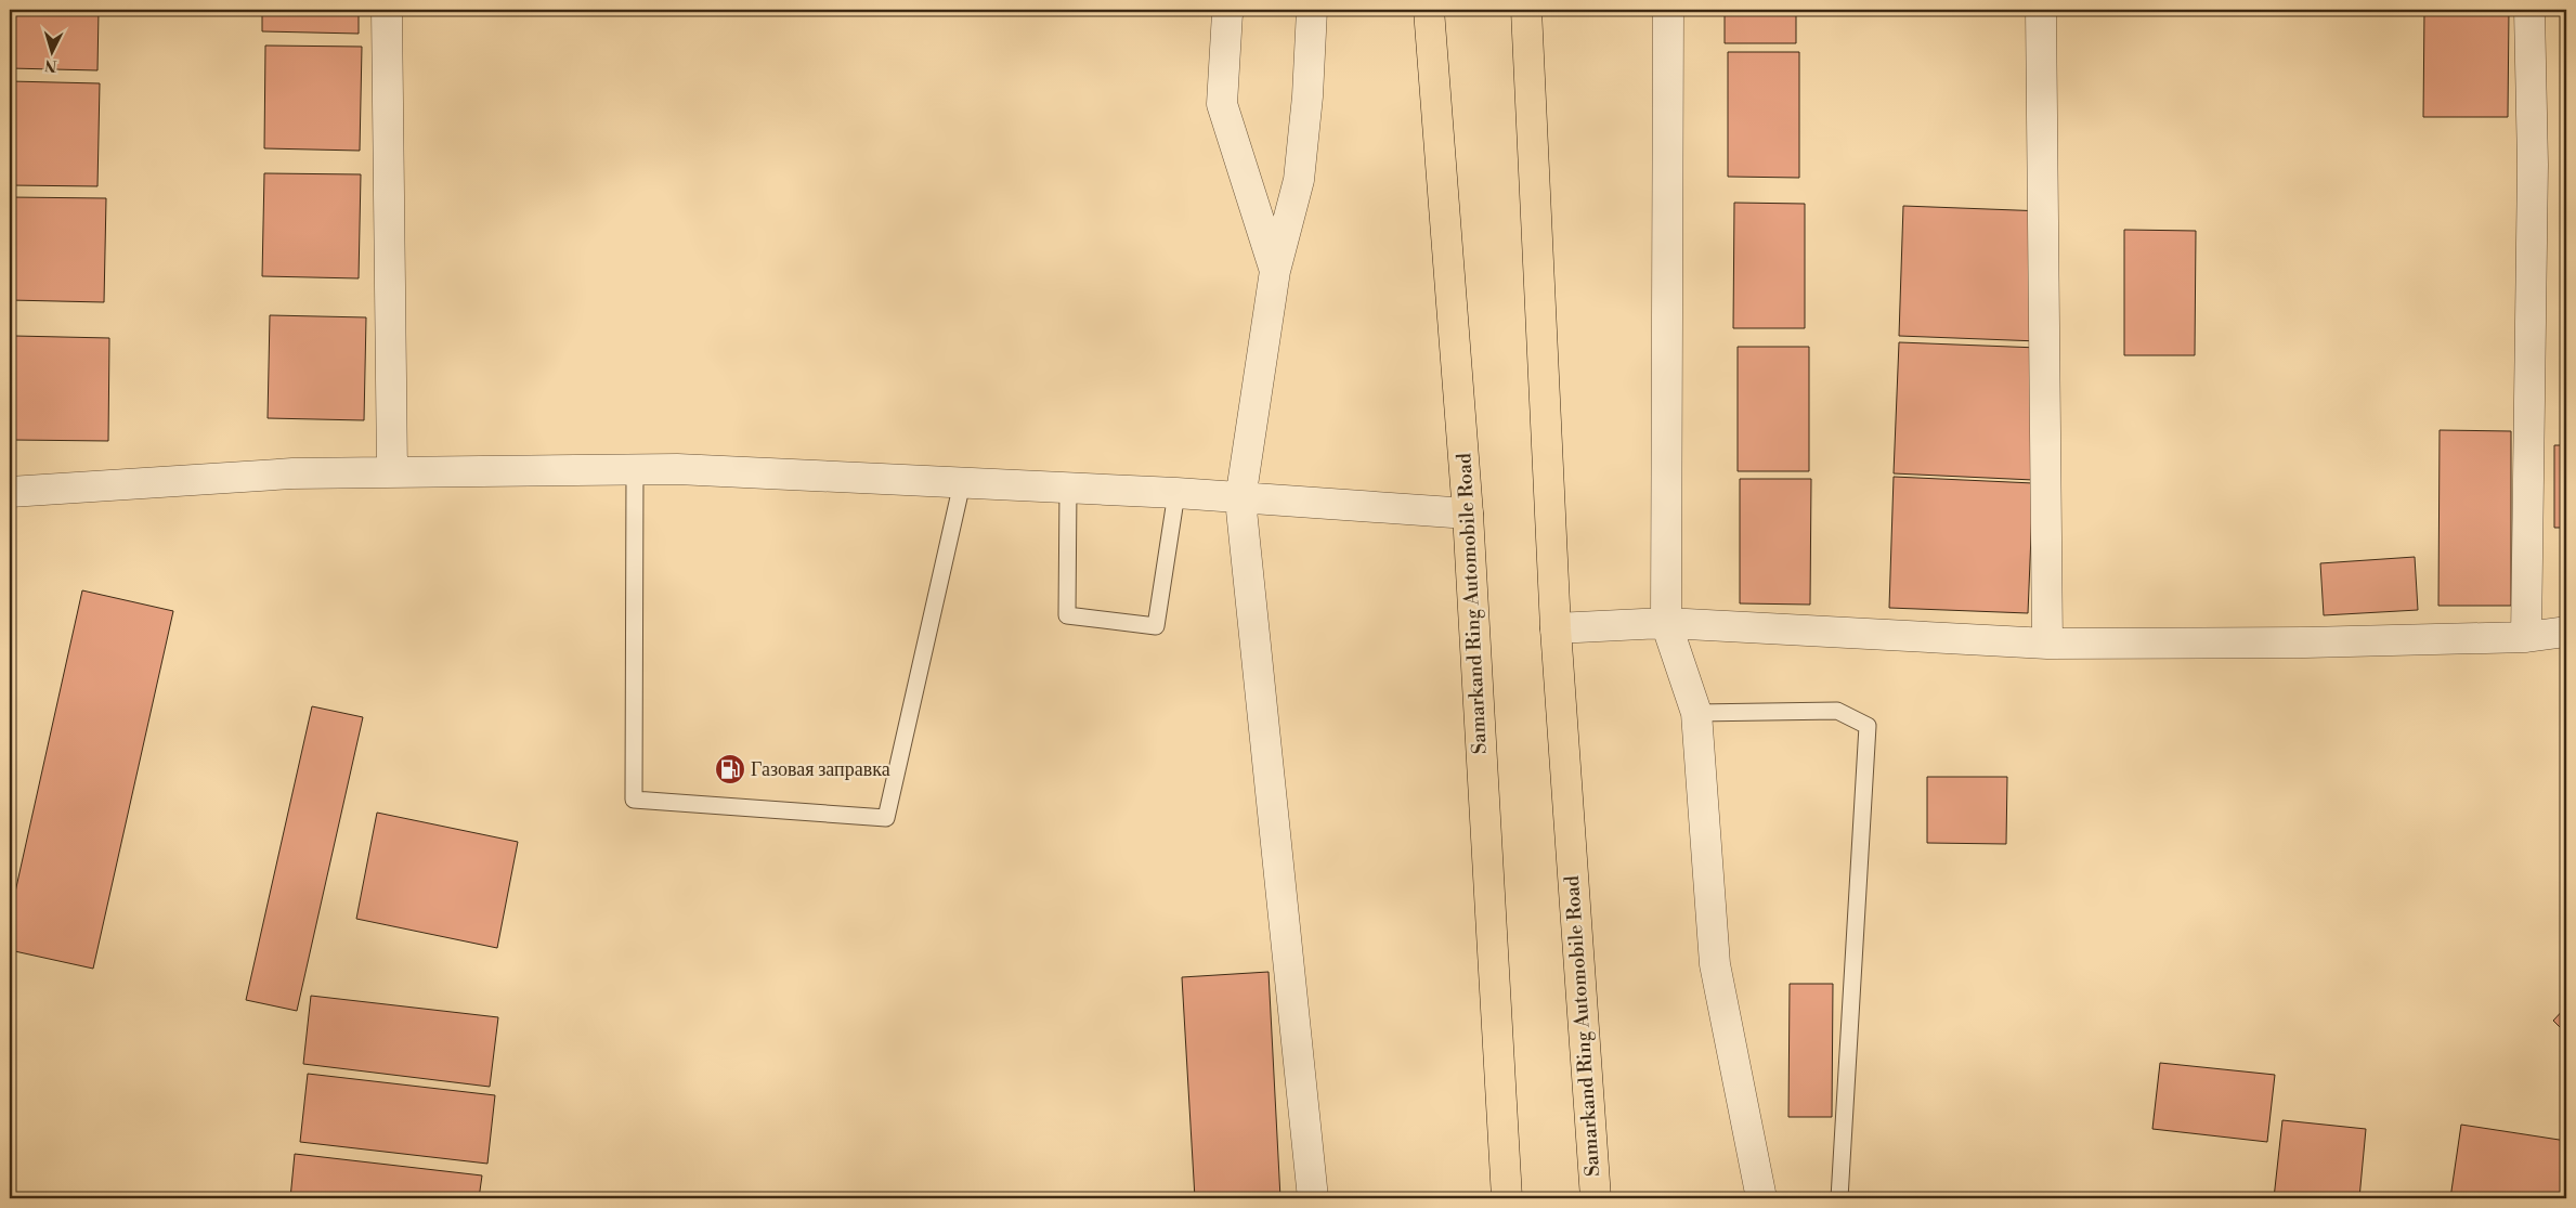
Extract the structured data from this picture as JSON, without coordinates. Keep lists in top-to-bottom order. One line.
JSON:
{"streets":{"highway":["Samarkand Ring Automobile Road"]},"places":{"fuel station":["Газовая заправка"]},"north":"bottom"}
